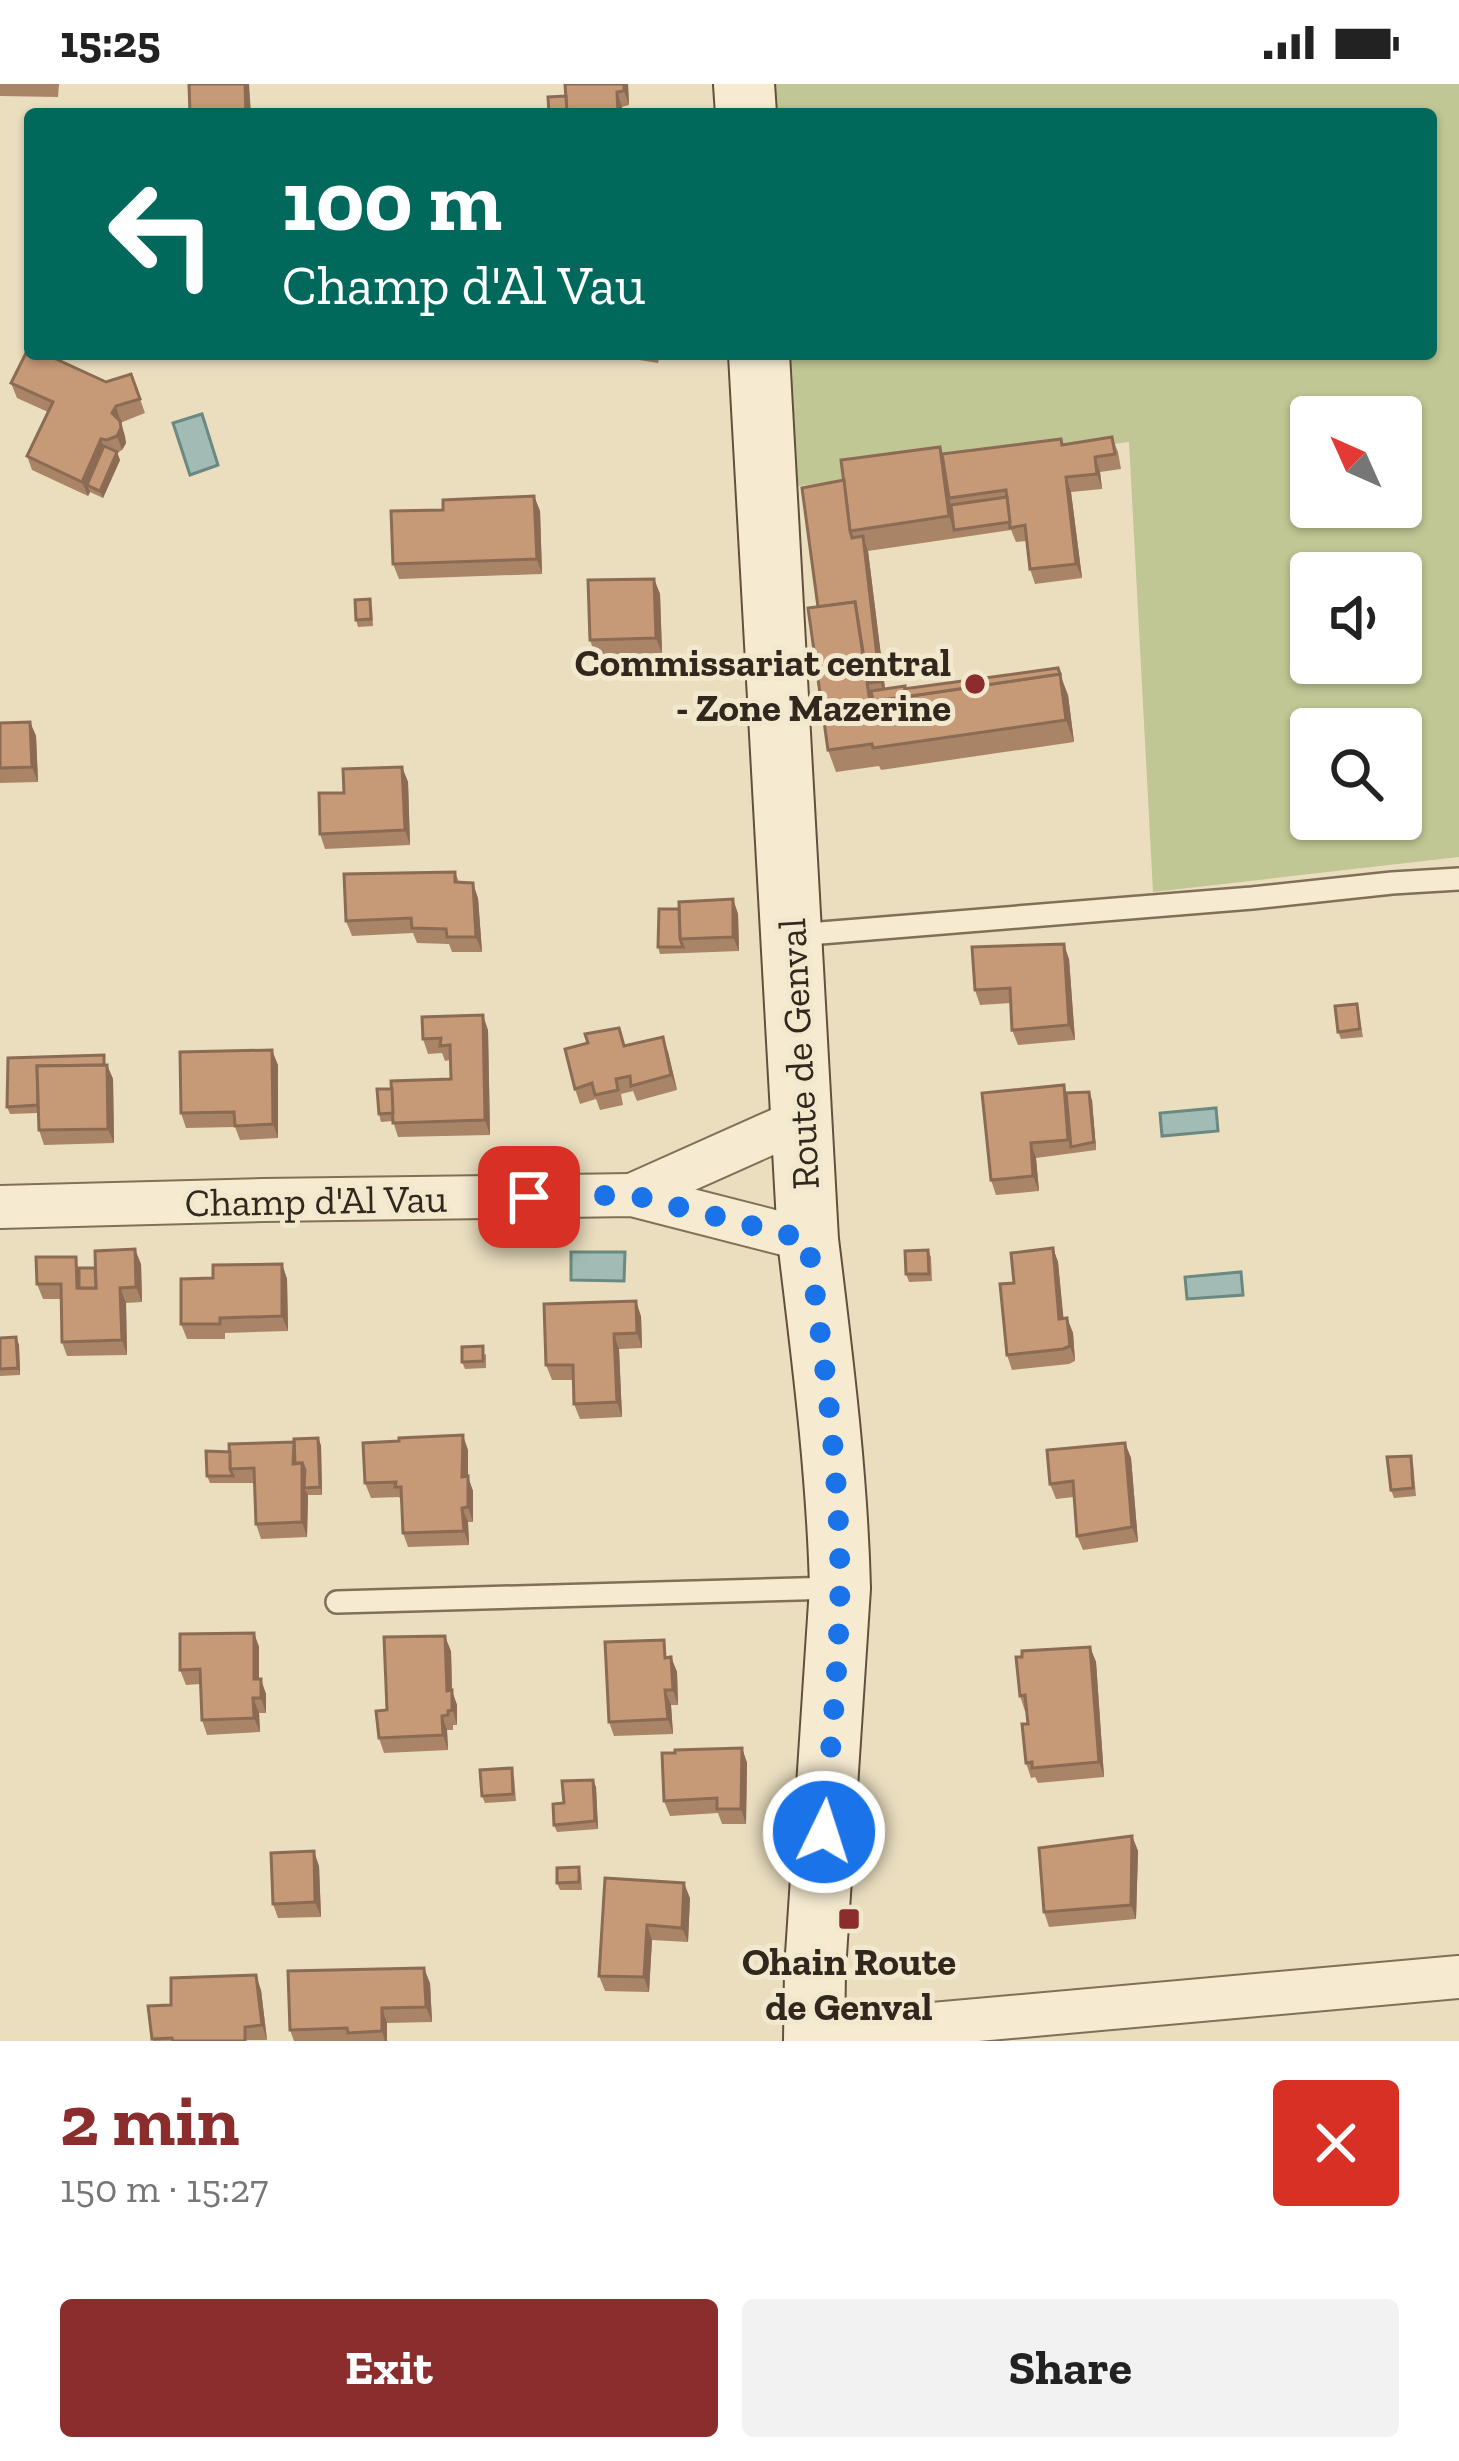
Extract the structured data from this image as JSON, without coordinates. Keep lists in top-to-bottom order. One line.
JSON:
{"streets":{"main road":["Route de Genval"],"street":["Champ d'Al Vau"]},"crossings":[["Route de Genval","Champ d'Al Vau"]],"places":{"other":["Commissariat central - Zone Mazerine"],"transit":["Ohain Route de Genval"]},"north":"top left","page":{"status":"15:25","turn":["100 m","Champ d'Al Vau"],"heading":["2 min","150 m · 15:27"],"buttons":["Exit","Share"]}}
